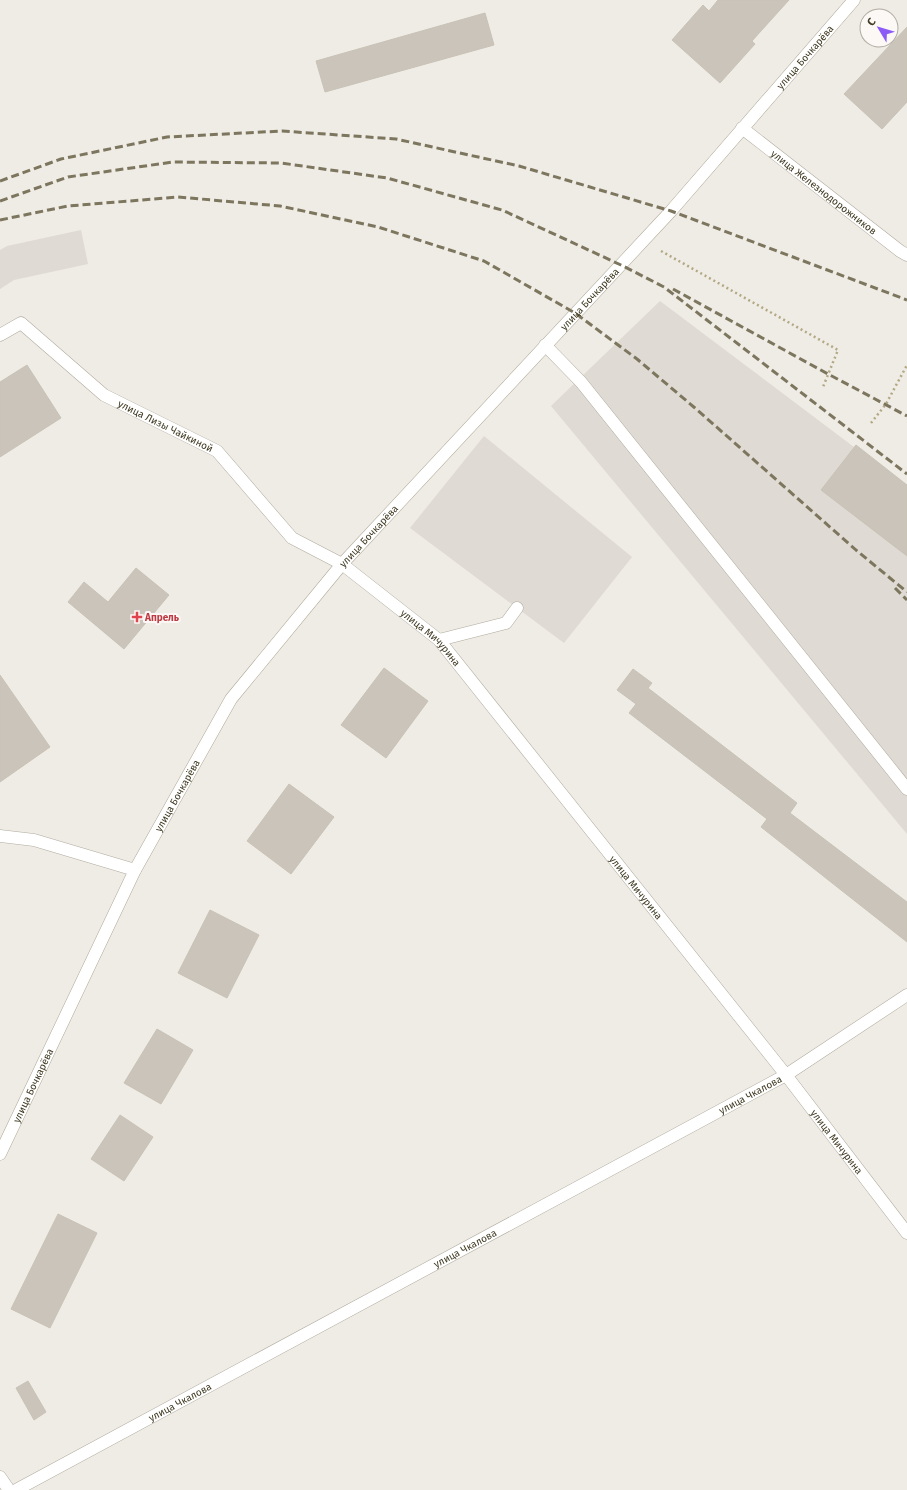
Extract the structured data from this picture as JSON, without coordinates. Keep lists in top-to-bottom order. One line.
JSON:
{"streets":{"street":["улица Бочкарёва","улица Железнодорожников","улица Лизы Чайкиной","улица Мичурина","улица Чкалова"]},"crossings":[["улица Бочкарёва","улица Железнодорожников"],["улица Бочкарёва","улица Лизы Чайкиной"],["улица Бочкарёва","улица Мичурина"],["улица Лизы Чайкиной","улица Мичурина"],["улица Мичурина","улица Чкалова"]],"places":{"health":["Апрель"]},"north":"top left"}
